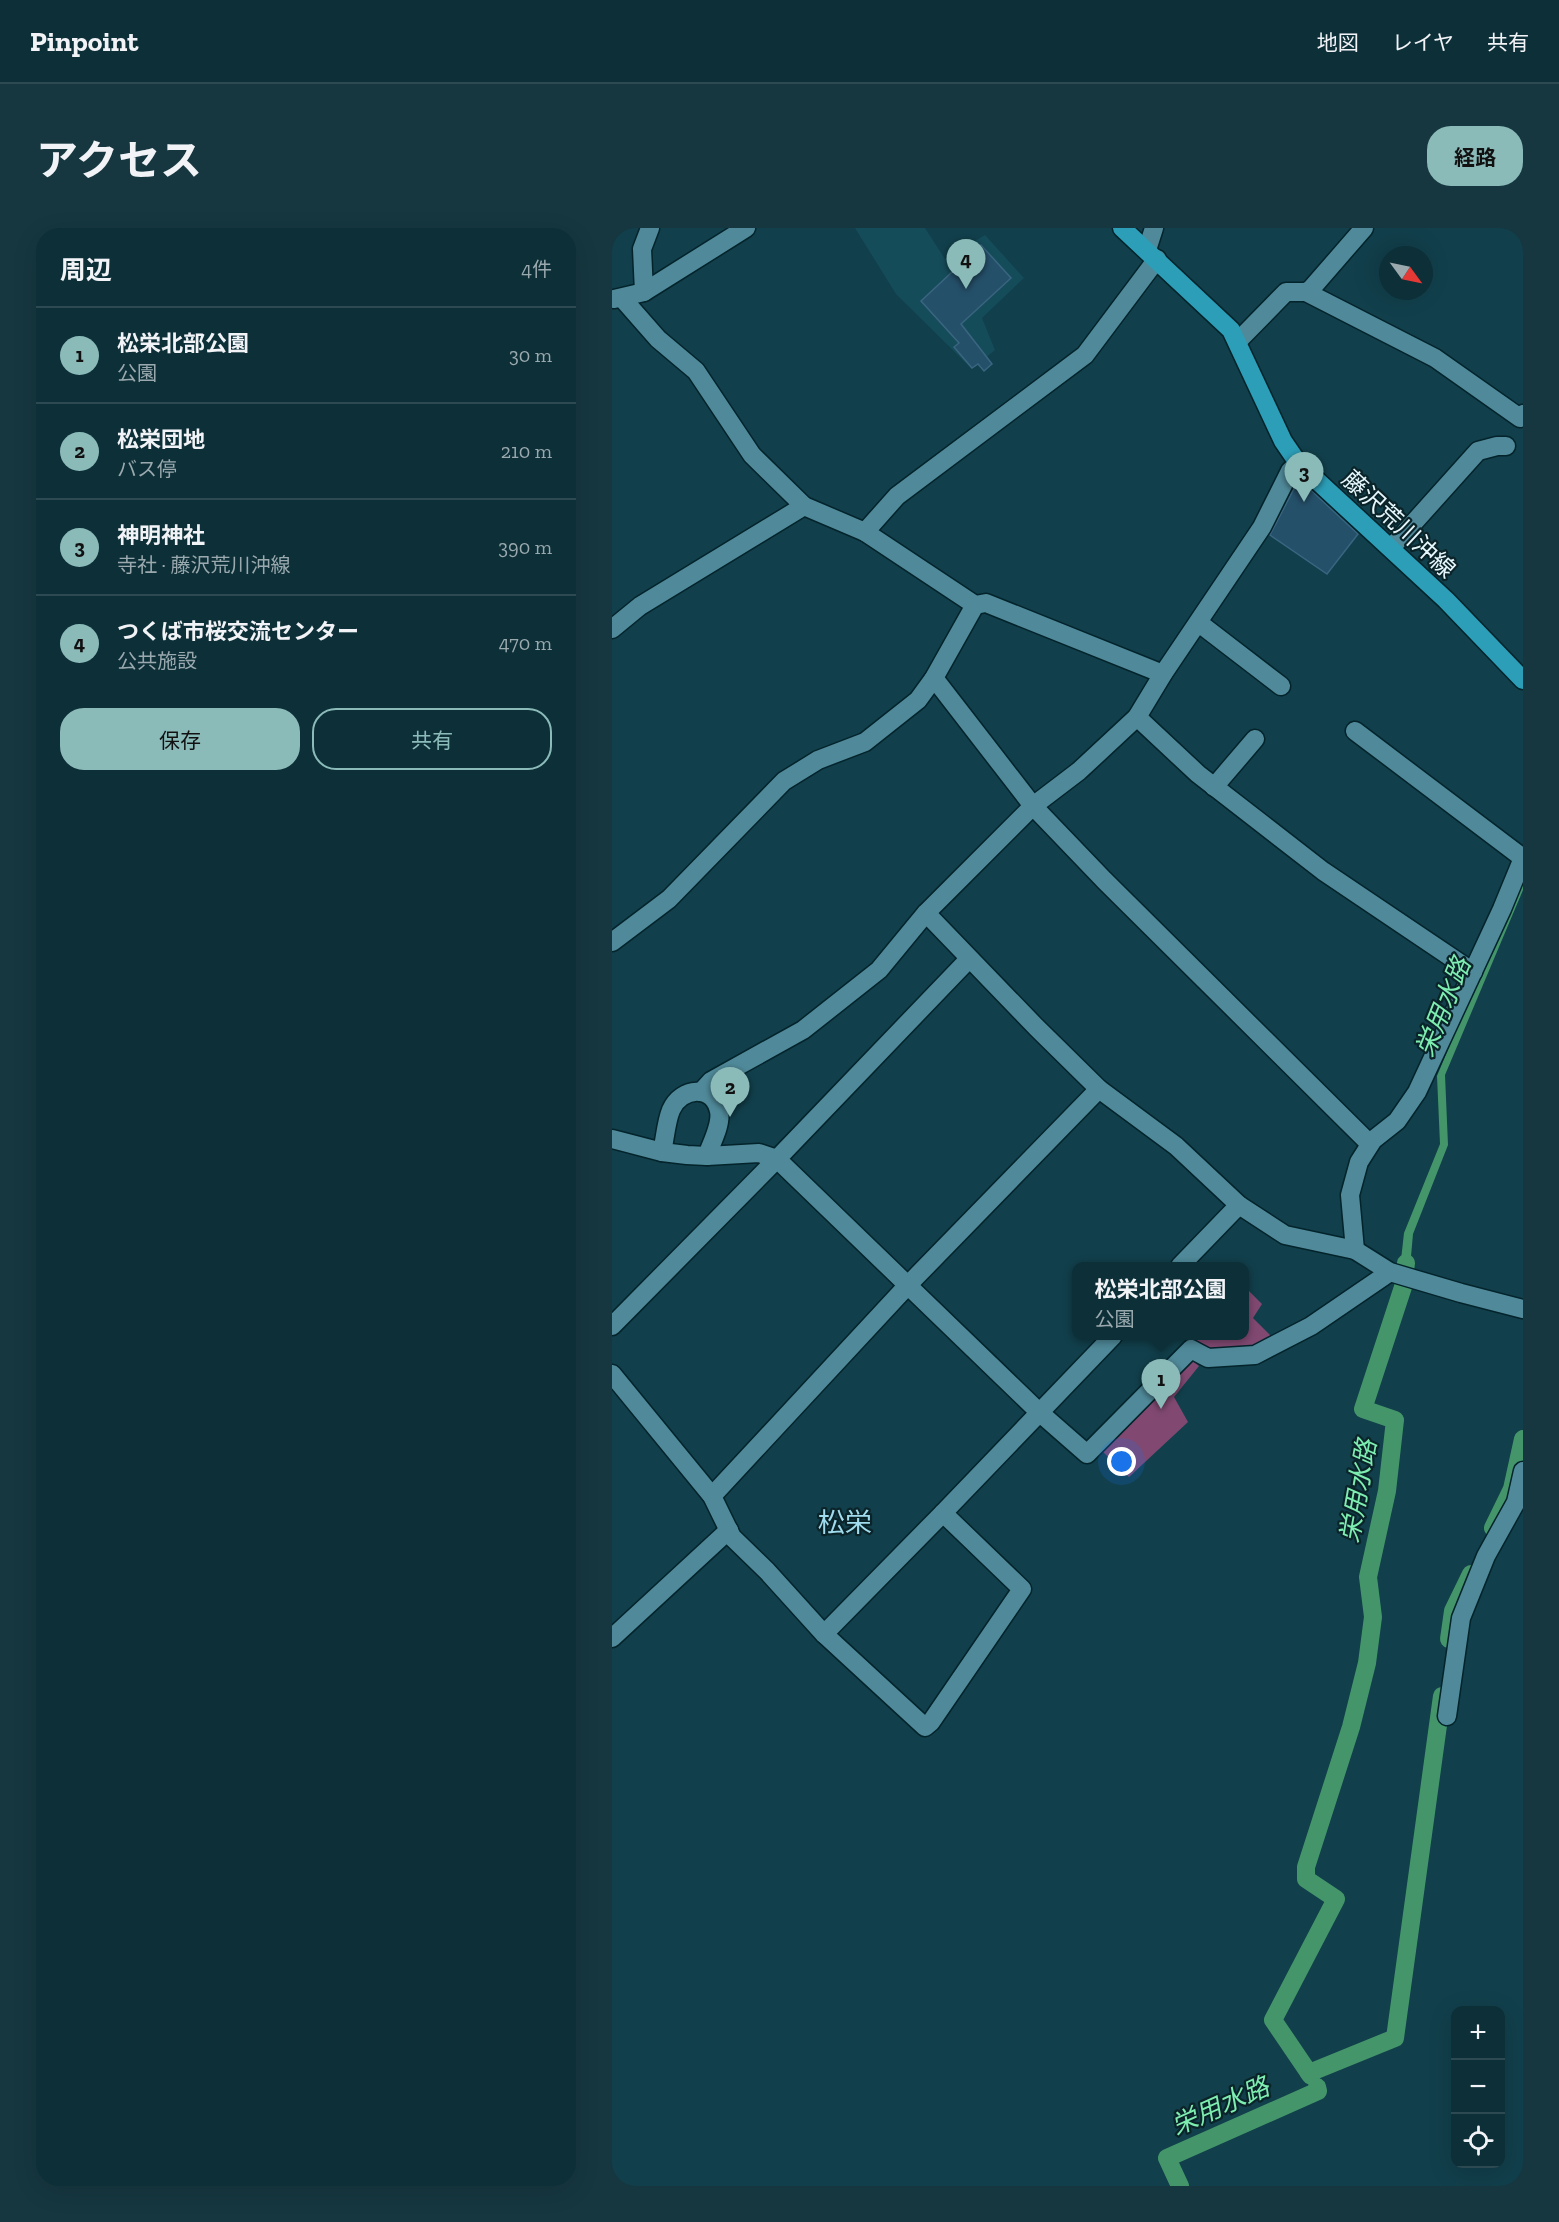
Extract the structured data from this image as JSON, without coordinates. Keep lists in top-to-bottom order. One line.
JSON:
{"streets":{"main road":["藤沢荒川沖線"]},"districts":["松栄"],"water":["栄用水路"],"north":"bottom right","page":{"header":"Pinpoint","nav":["地図","レイヤ","共有"],"title":"アクセス","buttons":["経路",["保存","共有"]],"heading":["周辺","4件"],"pins":["4","3","2","1"],"list":[{"mark":"1","name":"松栄北部公園","note":"公園","value":"30 m"},{"mark":"2","name":"松栄団地","note":"バス停","value":"210 m"},{"mark":"3","name":"神明神社","note":"寺社 · 藤沢荒川沖線","value":"390 m"},{"mark":"4","name":"つくば市桜交流センター","note":"公共施設","value":"470 m"}],"popup":["松栄北部公園","公園"],"map_buttons":["+","−"]}}
